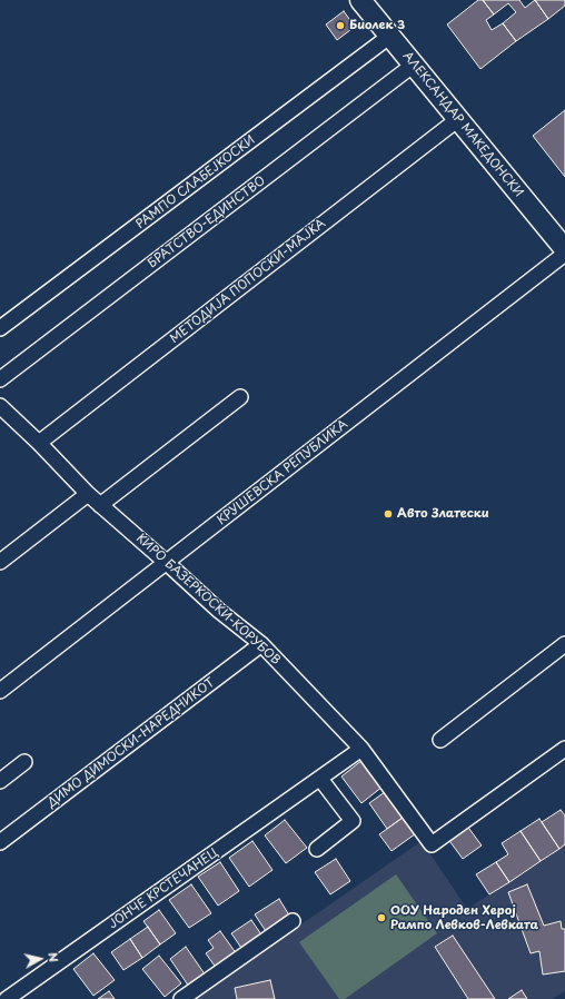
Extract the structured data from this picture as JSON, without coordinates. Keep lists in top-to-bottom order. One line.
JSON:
{"streets":{"street":["АЛЕКСАНДАР МАКЕДОНСКИ","РАМПО СЛАБЕЈКОСКИ","БРАТСТВО-ЕДИНСТВО","МЕТОДИЈА ПОПОСКИ-МАЈКА","КРУШЕВСКА РЕПУБЛИКА","КИРО БАЗЕРКОСКИ-КОРУБОВ","ДИМО ДИМОСКИ-НАРЕДНИКОТ","ЈОНЧЕ КРСТЕЧАНЕЦ"]},"crossings":[["АЛЕКСАНДАР МАКЕДОНСКИ","РАМПО СЛАБЕЈКОСКИ"],["АЛЕКСАНДАР МАКЕДОНСКИ","БРАТСТВО-ЕДИНСТВО"],["АЛЕКСАНДАР МАКЕДОНСКИ","МЕТОДИЈА ПОПОСКИ-МАЈКА"],["МЕТОДИЈА ПОПОСКИ-МАЈКА","КИРО БАЗЕРКОСКИ-КОРУБОВ"],["КРУШЕВСКА РЕПУБЛИКА","КИРО БАЗЕРКОСКИ-КОРУБОВ"],["КИРО БАЗЕРКОСКИ-КОРУБОВ","ДИМО ДИМОСКИ-НАРЕДНИКОТ"],["КИРО БАЗЕРКОСКИ-КОРУБОВ","ЈОНЧЕ КРСТЕЧАНЕЦ"]],"places":["Биолек 3","Авто Златески","ООУ Народен Херој Рампо Левков-Левката"],"north":"right"}
